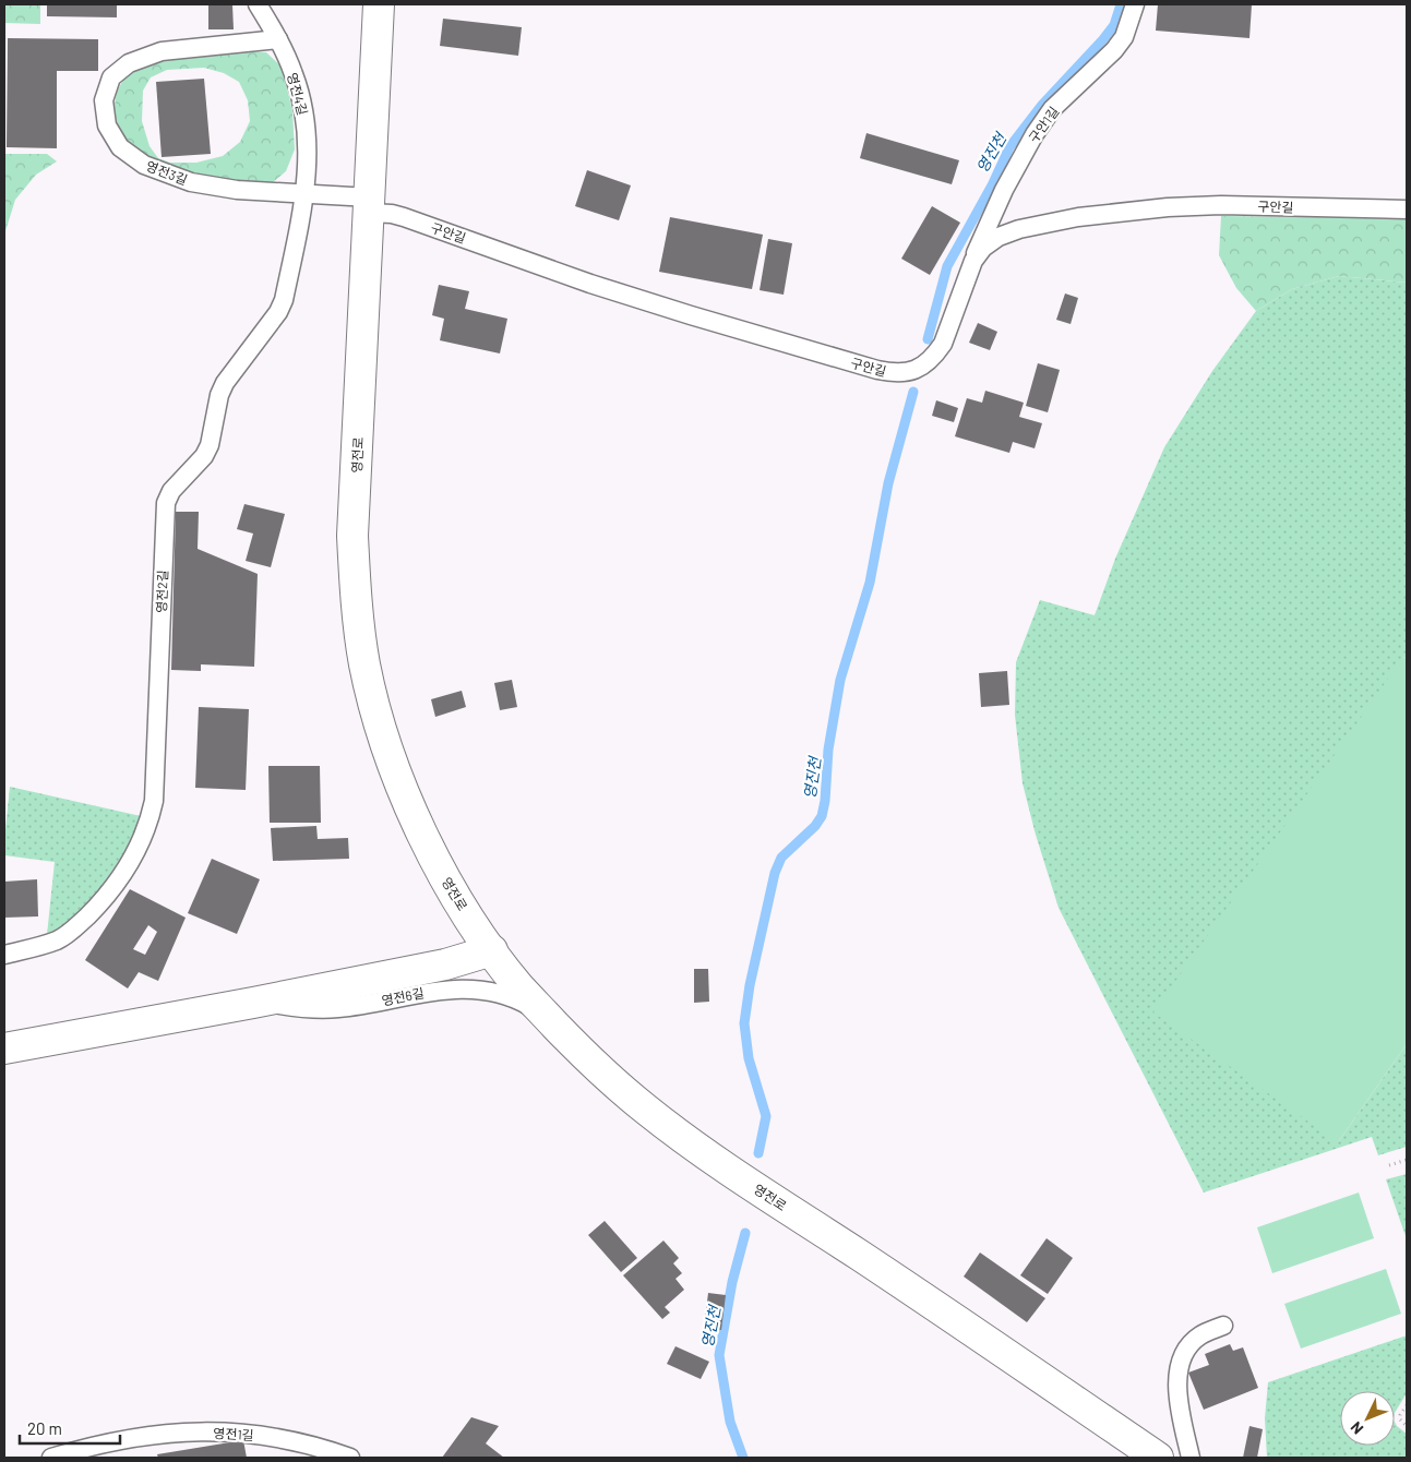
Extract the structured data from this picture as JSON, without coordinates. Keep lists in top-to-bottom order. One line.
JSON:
{"streets":{"street":["영전로","영전6길"],"lane":["영전4길","구안1길","영전3길","구안길","영전2길","영전1길"]},"crossings":[["영전4길","영전3길"],["영전4길","영전2길"],["구안1길","구안길"],["영전3길","구안길"],["영전3길","영전로"],["영전3길","영전2길"],["구안길","영전로"],["영전로","영전6길"]],"water":["영진천"],"scale_bar":"20 m","north":"bottom left"}
